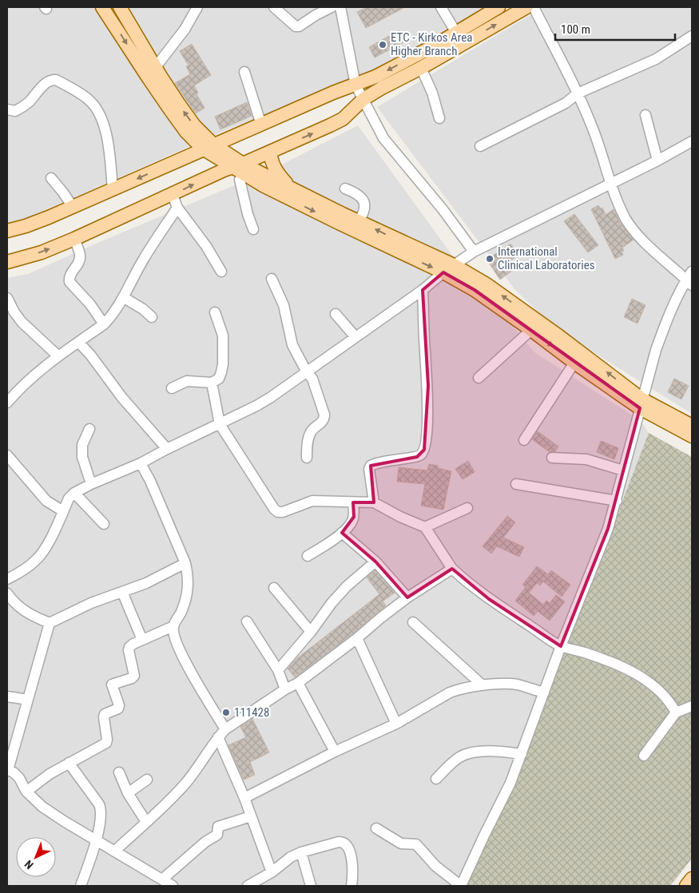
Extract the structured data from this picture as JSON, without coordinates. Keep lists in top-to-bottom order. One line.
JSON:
{"places":["ETC - Kirkos Area Higher Branch","International Clinical Laboratories","111428"],"scale_bar":"100 m","north":"bottom left"}
